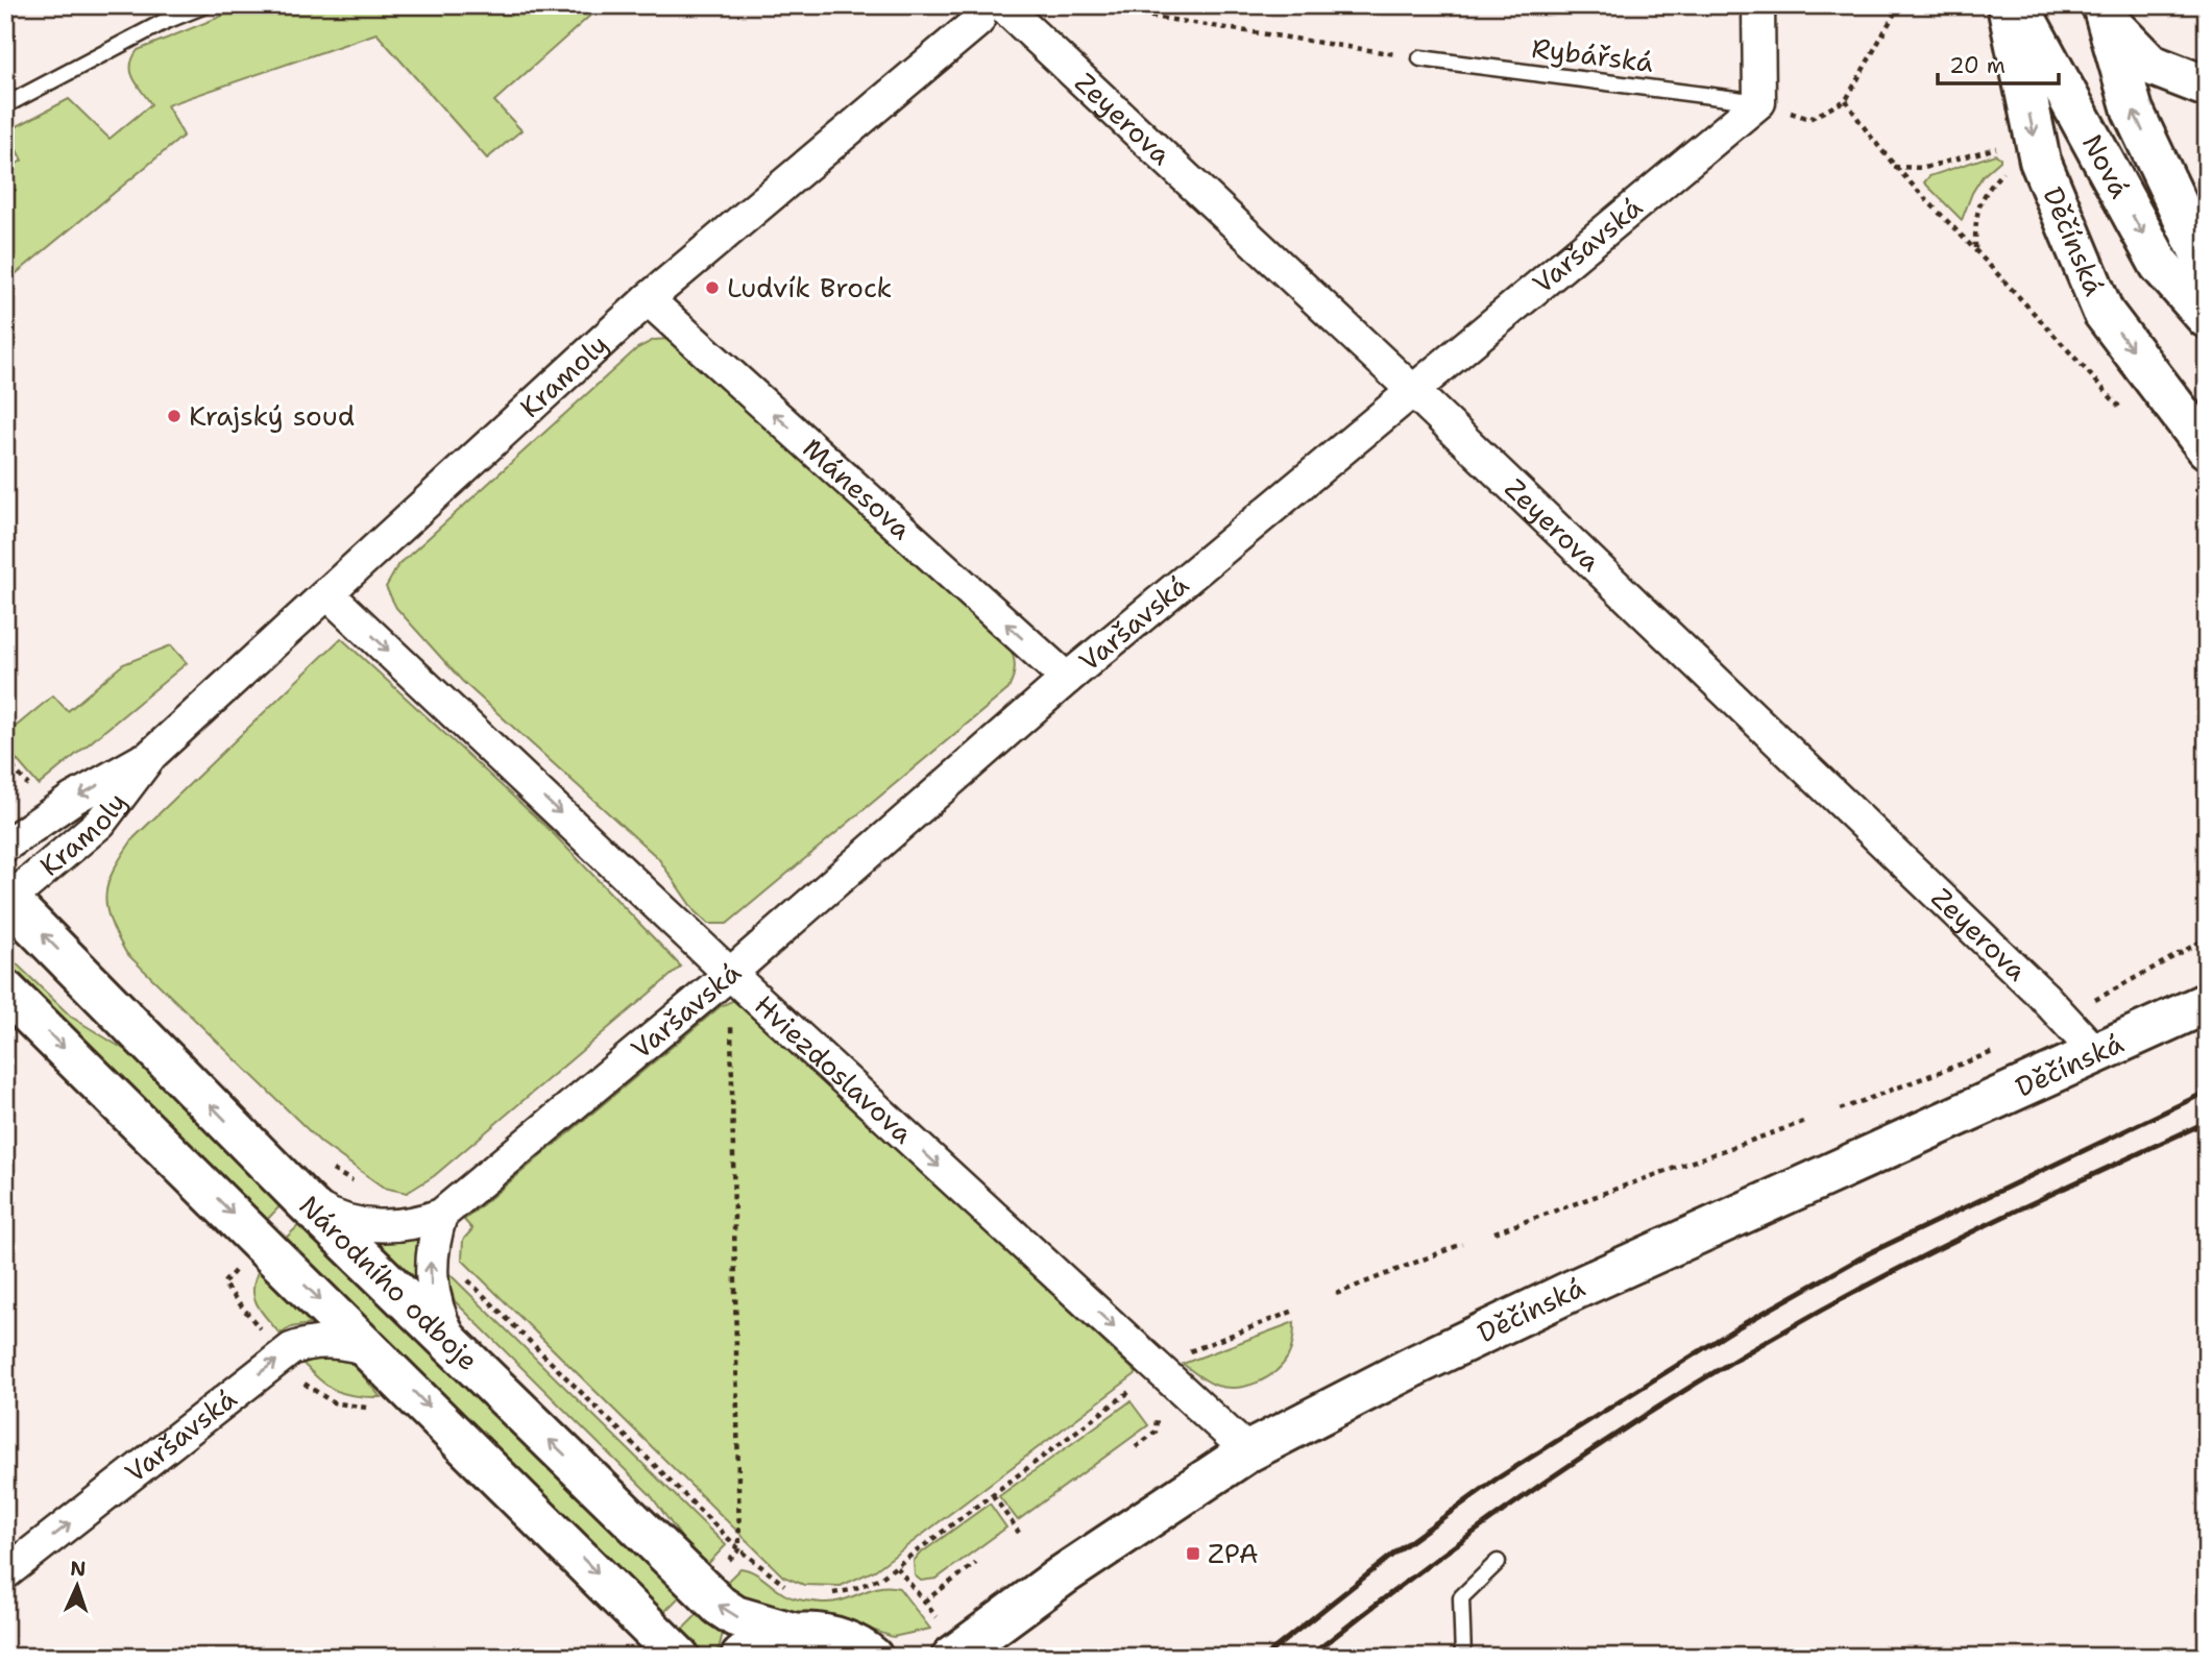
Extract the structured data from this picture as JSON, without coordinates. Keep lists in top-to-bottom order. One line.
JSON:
{"streets":{"main road":["Nová","Děčínská","Národního odboje"],"street":["Zeyerova","Varšavská","Kramoly","Mánesova","Hviezdoslavova"],"lane":["Rybářská"]},"crossings":[["Rybářská","Varšavská"],["Zeyerova","Děčínská"],["Zeyerova","Varšavská"],["Děčínská","Hviezdoslavova"],["Varšavská","Mánesova"],["Varšavská","Hviezdoslavova"],["Varšavská","Národního odboje"],["Kramoly","Mánesova"],["Kramoly","Hviezdoslavova"],["Kramoly","Národního odboje"]],"one_way":["Mánesova","Hviezdoslavova"],"places":{"other":["Ludvík Brock","Krajský soud"],"transit":["ZPA"]},"scale_bar":"20 m","north":"top"}
